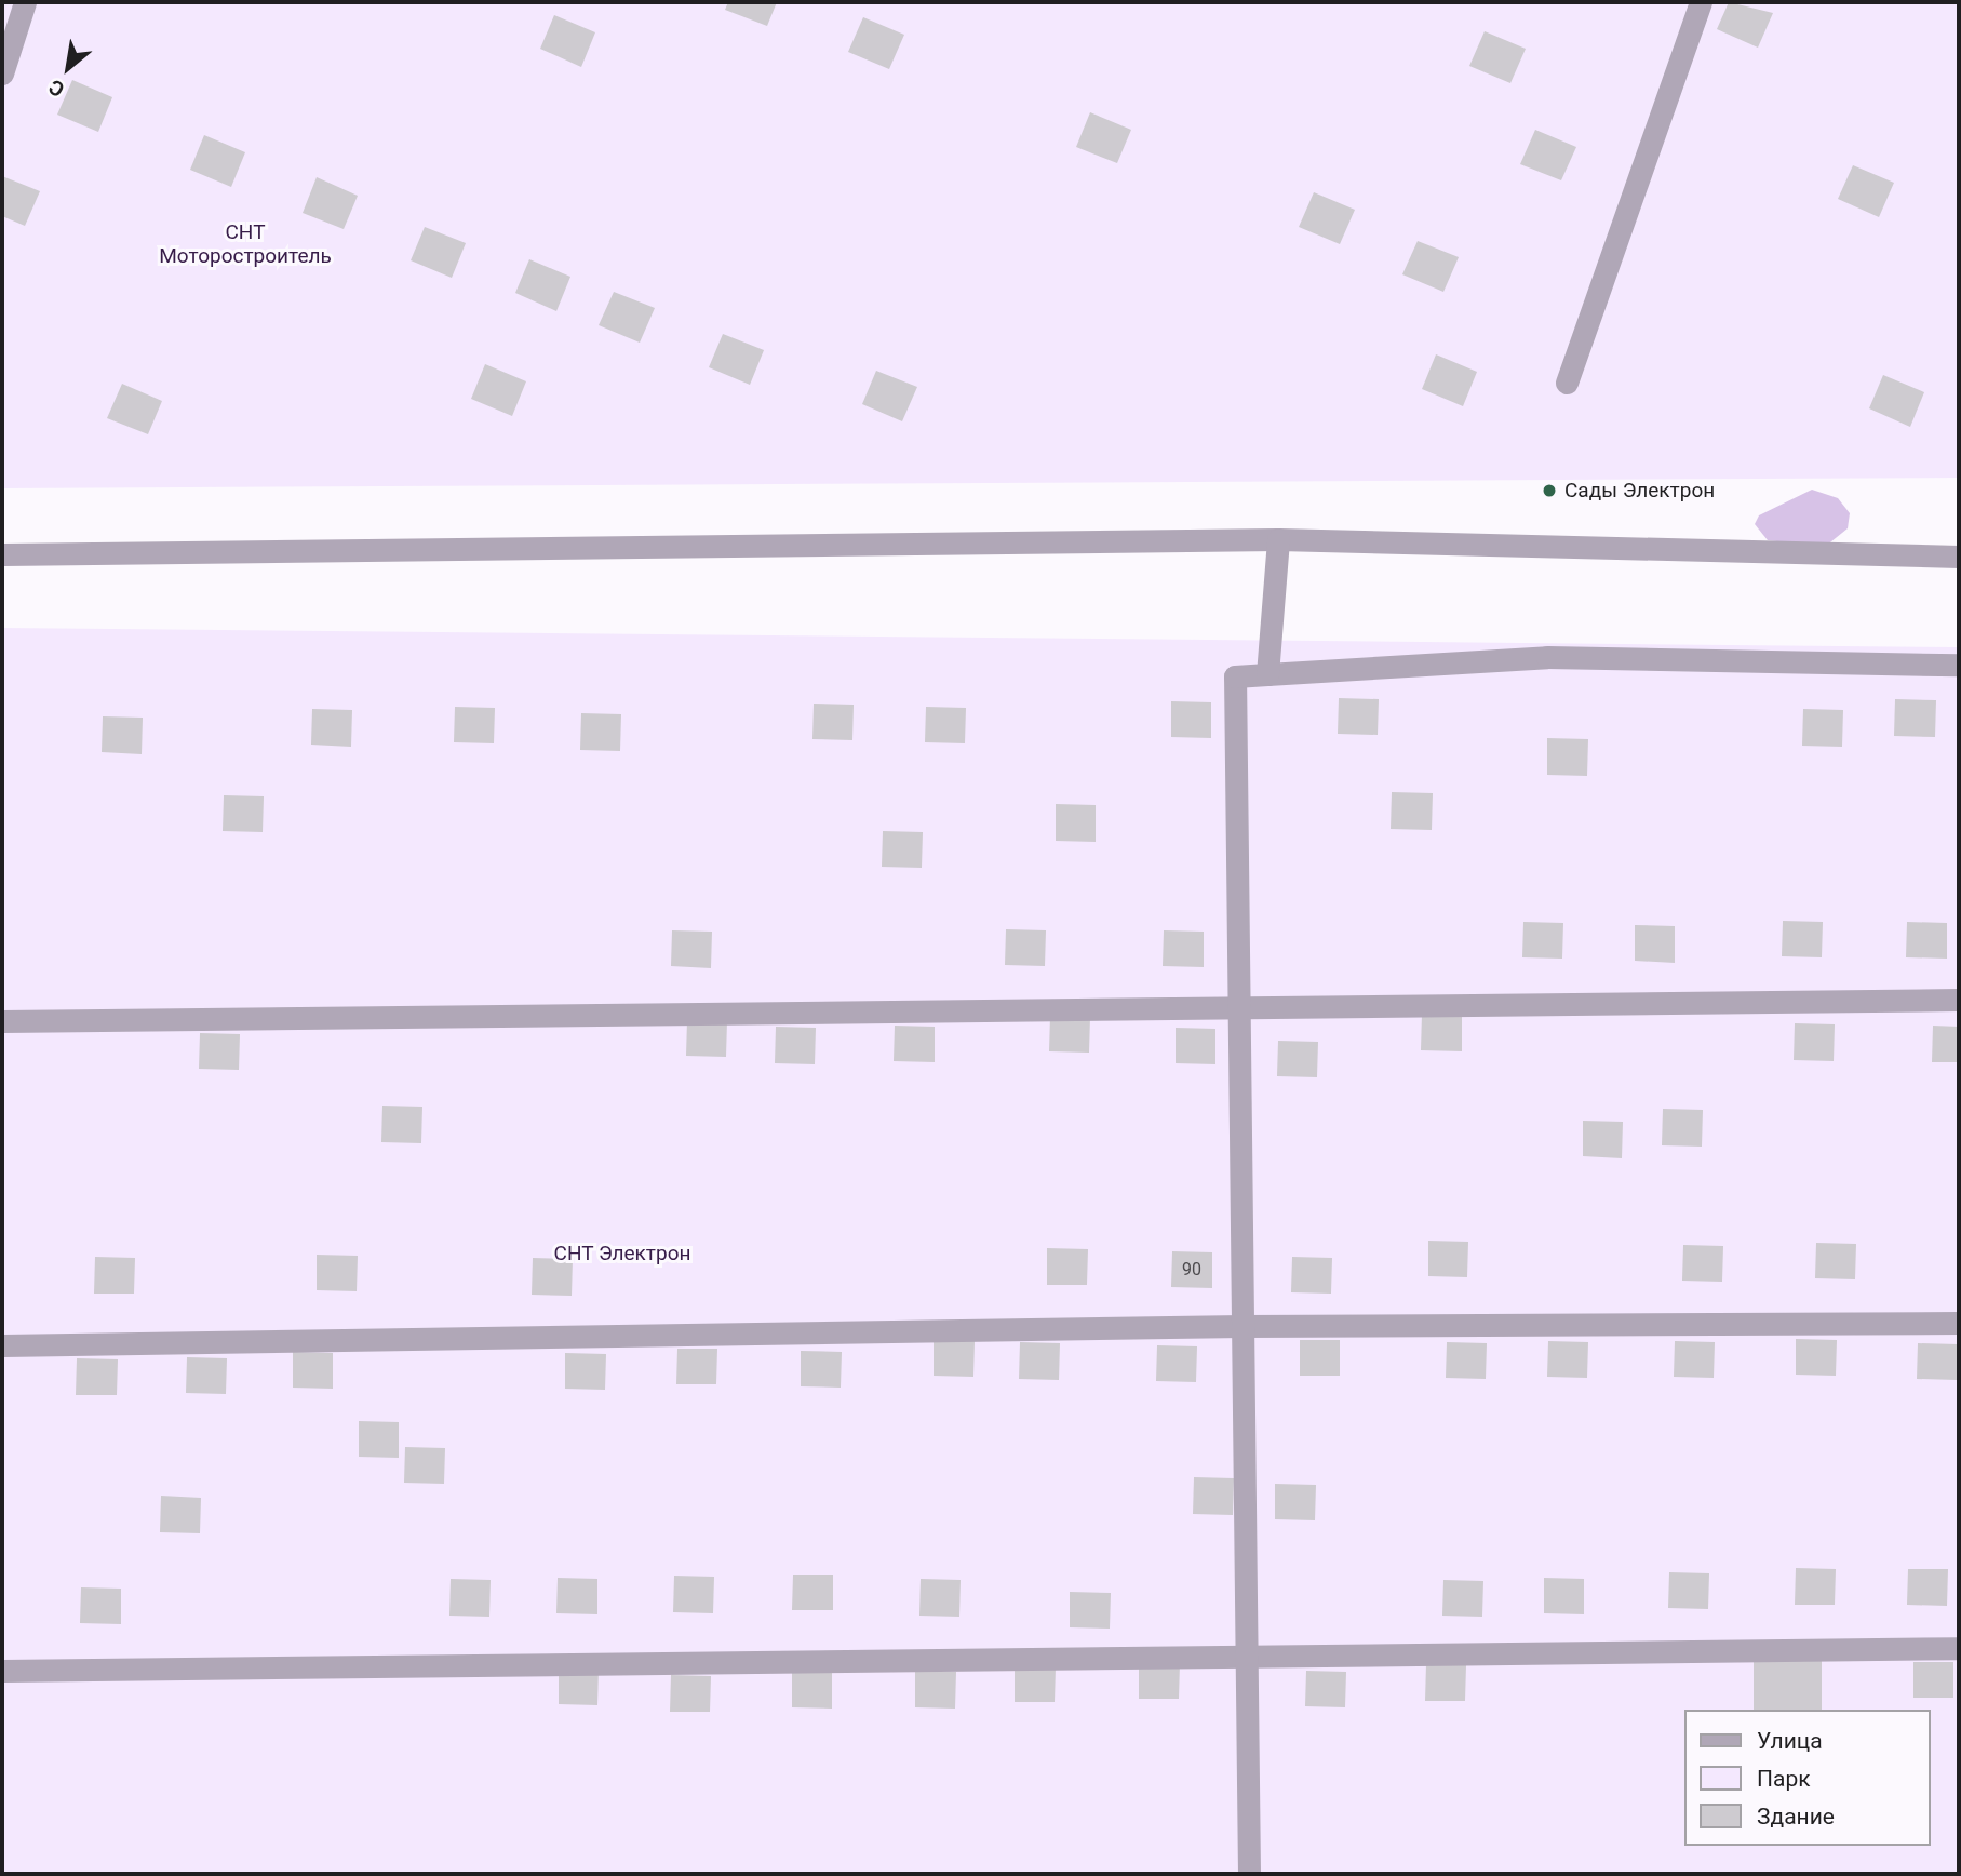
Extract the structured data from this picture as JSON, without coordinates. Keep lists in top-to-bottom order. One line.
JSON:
{"parks":["СНТ Моторостроитель","СНТ Электрон"],"places":["Сады Электрон"],"house_numbers":["90"],"legend":["Улица","Парк","Здание"],"north":"bottom left"}
